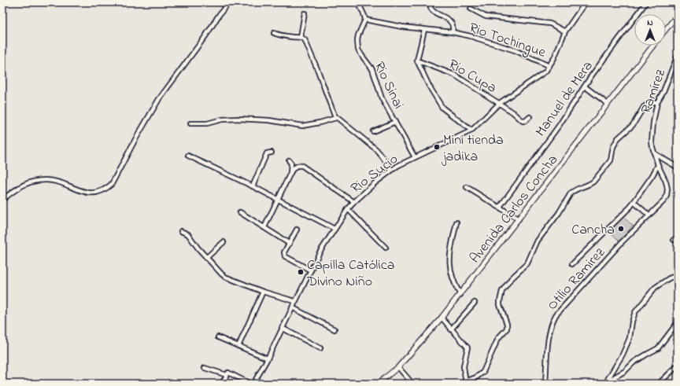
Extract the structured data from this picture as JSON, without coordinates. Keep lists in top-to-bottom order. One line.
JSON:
{"streets":{"street":["Rio Tochingue","Rio Cupa","Rio Sinai","Ramírez","Manuel de Mera","Rio Sucio","Avenida Carlos Concha","Otilio Ramirez"]},"crossings":[["Rio Tochingue","Rio Sinai"],["Rio Tochingue","Rio Sucio"],["Rio Cupa","Rio Sucio"],["Rio Sinai","Rio Sucio"],["Ramírez","Otilio Ramirez"]],"places":["Mini tienda jadika","Cancha","Capilla Católica Divino Niño"],"north":"top"}
